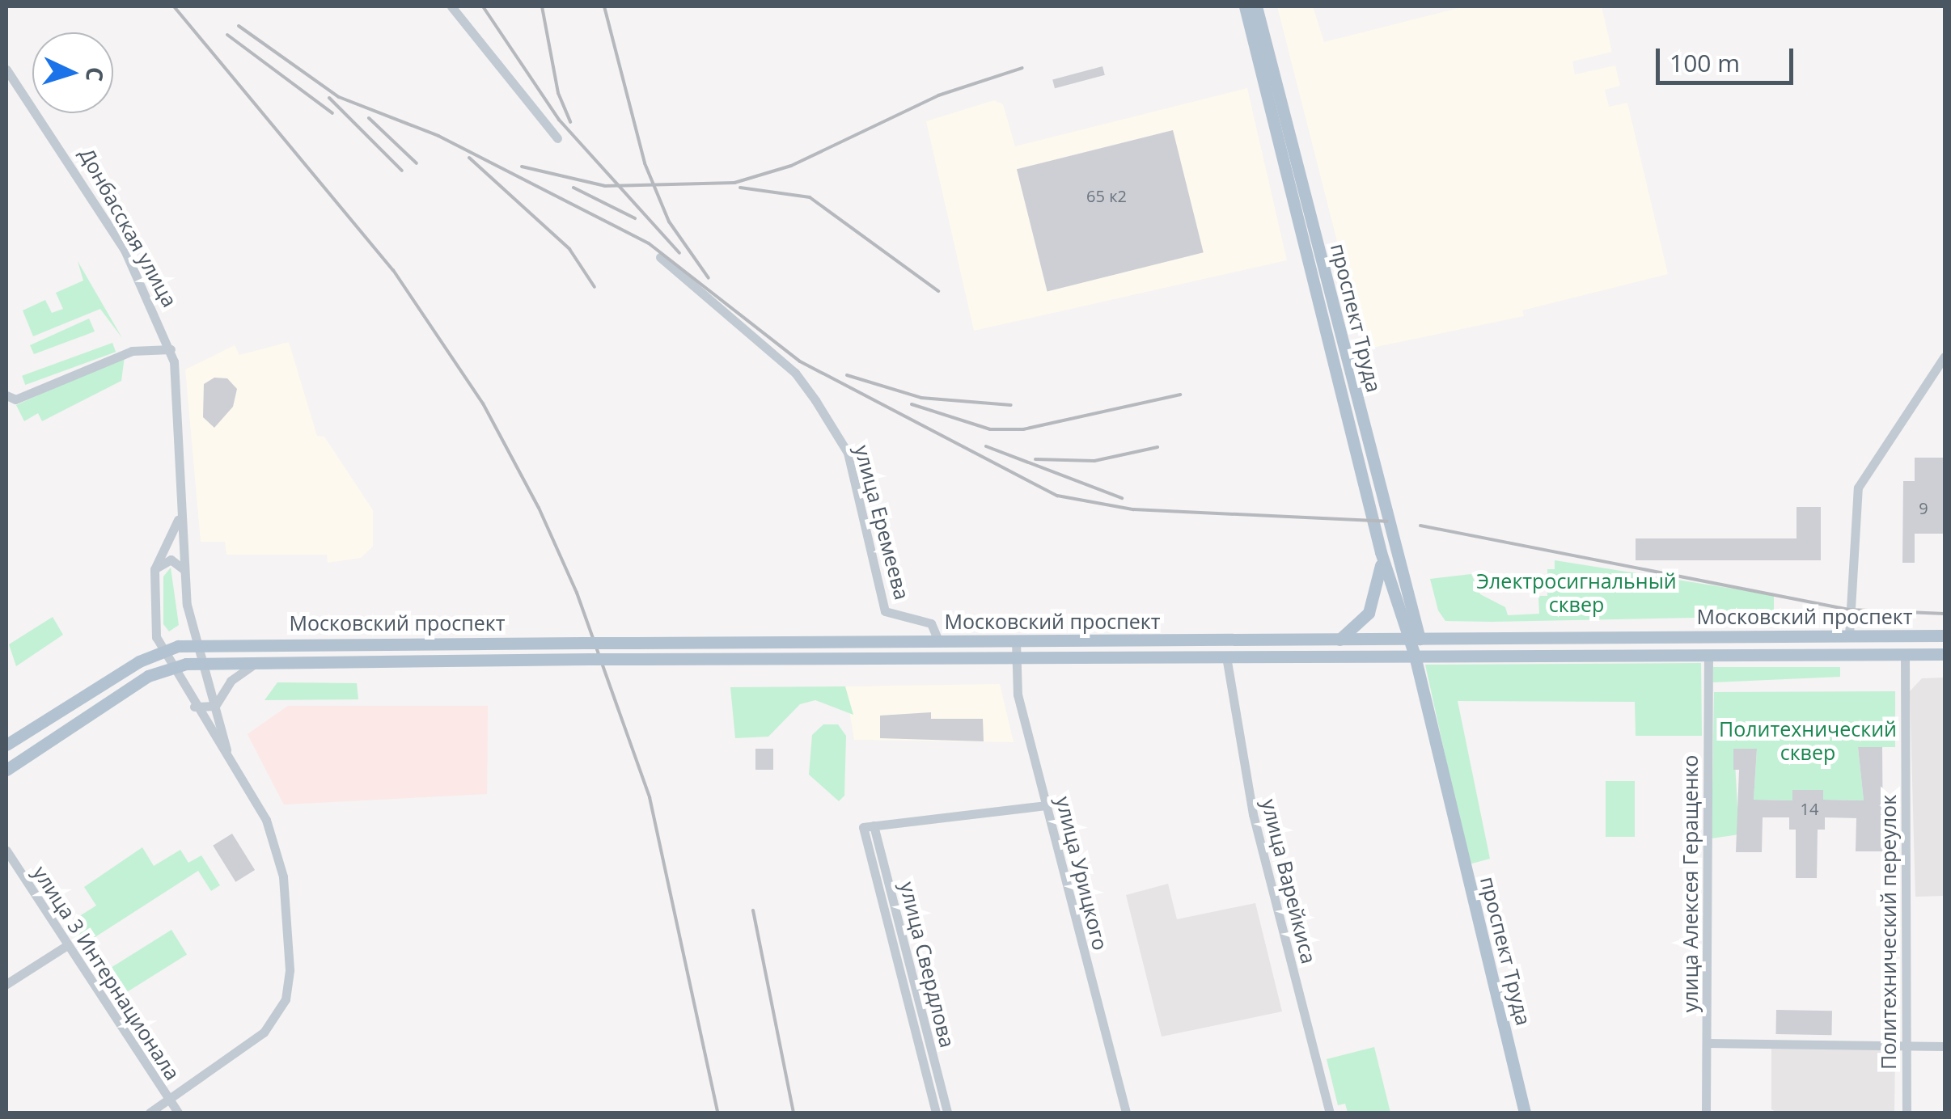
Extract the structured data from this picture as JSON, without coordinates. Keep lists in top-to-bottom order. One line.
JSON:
{"streets":{"main road":["проспект Труда","Московский проспект"],"street":["Донбасская улица","улица Еремеева","улица Урицкого","улица Варейкиса","улица Алексея Геращенко","Политехнический переулок","улица Свердлова","улица 3 Интернационала"]},"crossings":[["Донбасская улица","Московский проспект"],["проспект Труда","Московский проспект"],["улица Еремеева","Московский проспект"],["Московский проспект","улица Урицкого"],["Московский проспект","улица Варейкиса"],["Московский проспект","улица Алексея Геращенко"],["Московский проспект","Политехнический переулок"]],"parks":["Электросигнальный сквер","Политехнический сквер"],"house_numbers":["65 к2","9","14"],"scale_bar":"100 m","north":"right"}
